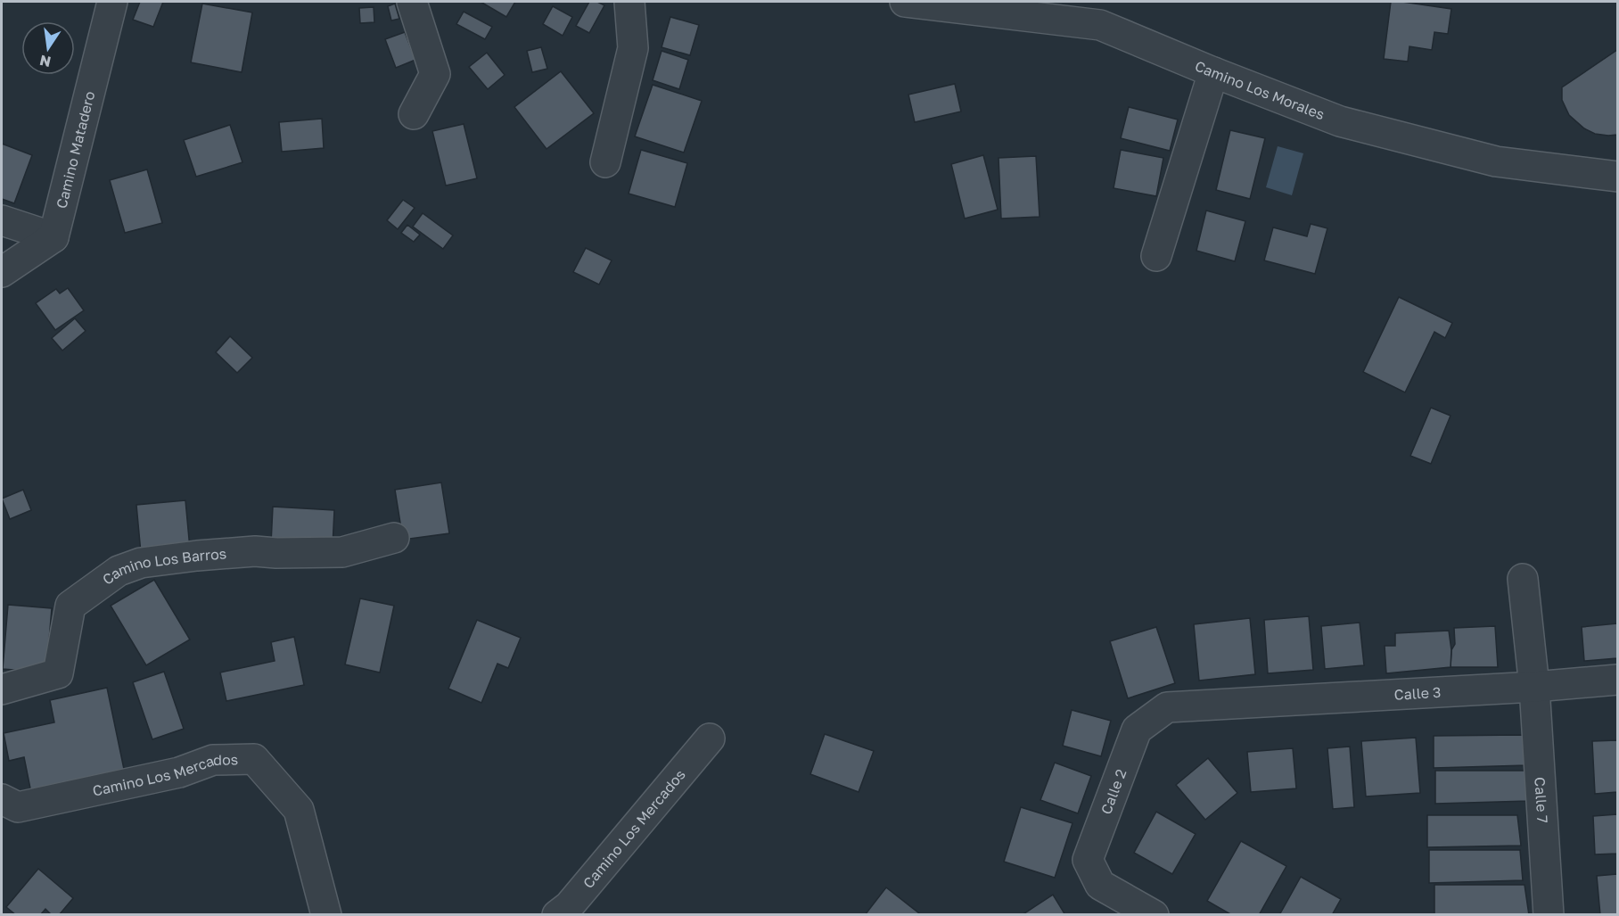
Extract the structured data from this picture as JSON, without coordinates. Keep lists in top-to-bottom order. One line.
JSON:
{"streets":{"street":["Camino Los Morales","Camino Matadero","Camino Los Barros","Calle 3","Camino Los Mercados","Calle 2","Calle 7"]},"crossings":[["Calle 3","Calle 2"],["Calle 3","Calle 7"]],"north":"bottom"}
